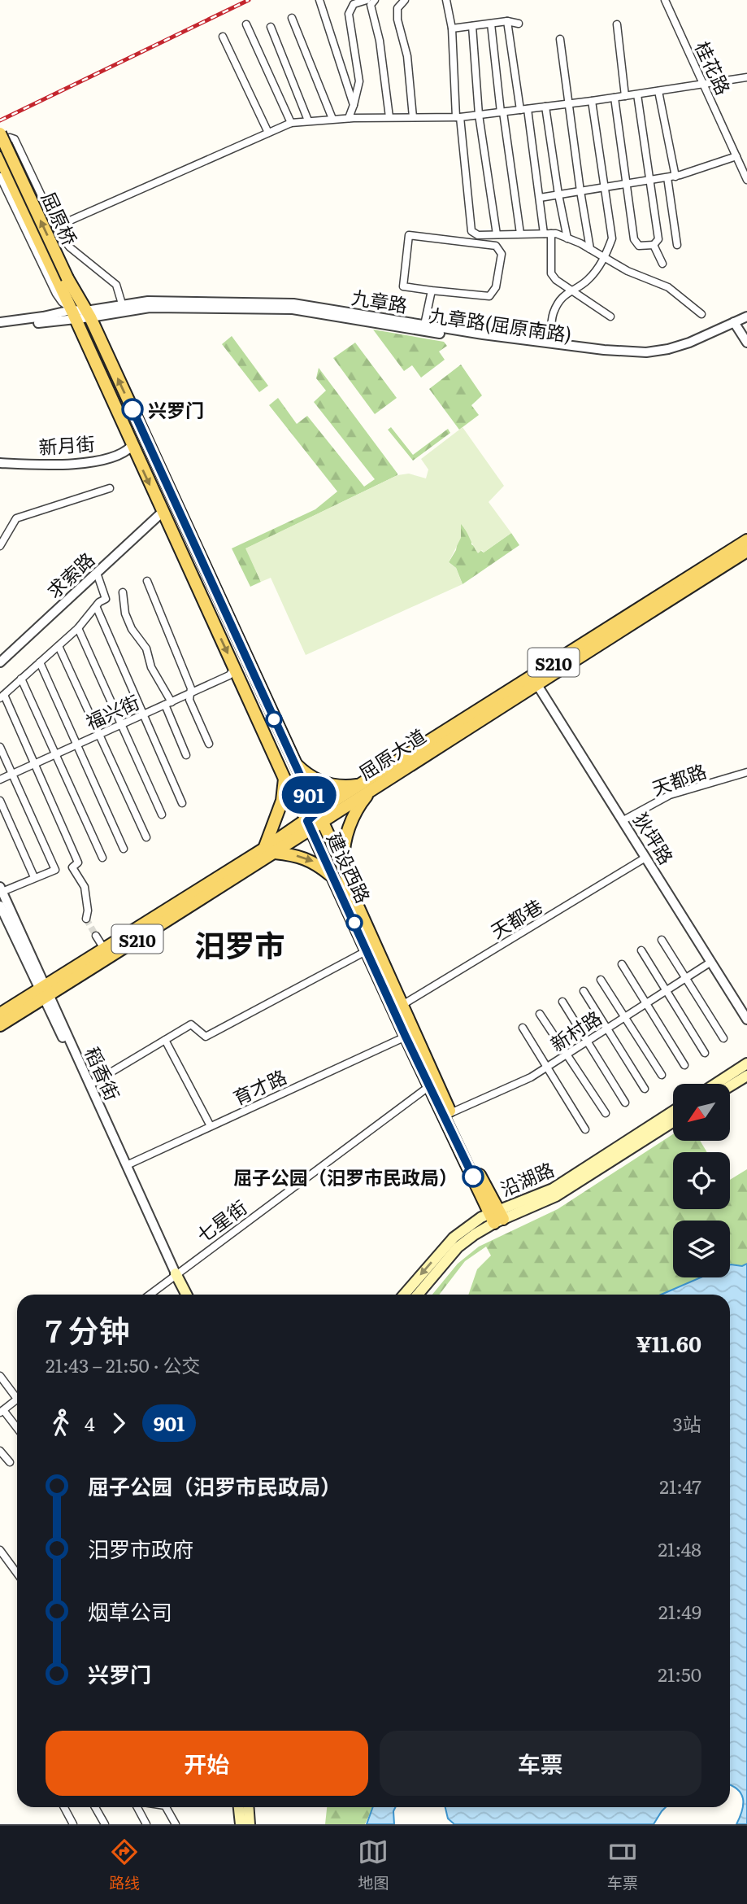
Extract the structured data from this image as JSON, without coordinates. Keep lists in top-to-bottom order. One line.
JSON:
{"streets":{"main road":["屈原桥","S210","屈原大道","建设西路","沿湖路"],"street":["桂花路","九章路","九章路(屈原南路)","新月街","求索路","福兴街","天都路","狄坪路","天都巷","新村路","稻香街","育才路","七星街"]},"crossings":[["屈原桥","九章路(屈原南路)"],["屈原桥","建设西路"],["九章路","九章路(屈原南路)"],["九章路(屈原南路)","建设西路"],["新月街","建设西路"],["求索路","建设西路"],["福兴街","建设西路"],["屈原大道","狄坪路"],["屈原大道","建设西路"],["屈原大道","稻香街"],["天都路","狄坪路"],["狄坪路","天都巷"],["狄坪路","新村路"],["建设西路","天都巷"],["建设西路","新村路"],["建设西路","育才路"],["建设西路","沿湖路"],["建设西路","七星街"],["稻香街","育才路"],["稻香街","七星街"]],"districts":["汨罗市"],"places":["兴罗门","屈子公园（汨罗市民政局）"],"lines":["bus line 901"],"north":"bottom left","page":{"on_map":"901","heading":["7 分钟","21:43 – 21:50 · 公交","¥11.60"],"legs":["4","901","3站"],"list":[{"name":"屈子公园（汨罗市民政局）","value":"21:47"},{"name":"汨罗市政府","value":"21:48"},{"name":"烟草公司","value":"21:49"},{"name":"兴罗门","value":"21:50"}],"buttons":["开始","车票"],"tabs":["路线","地图","车票"]}}
